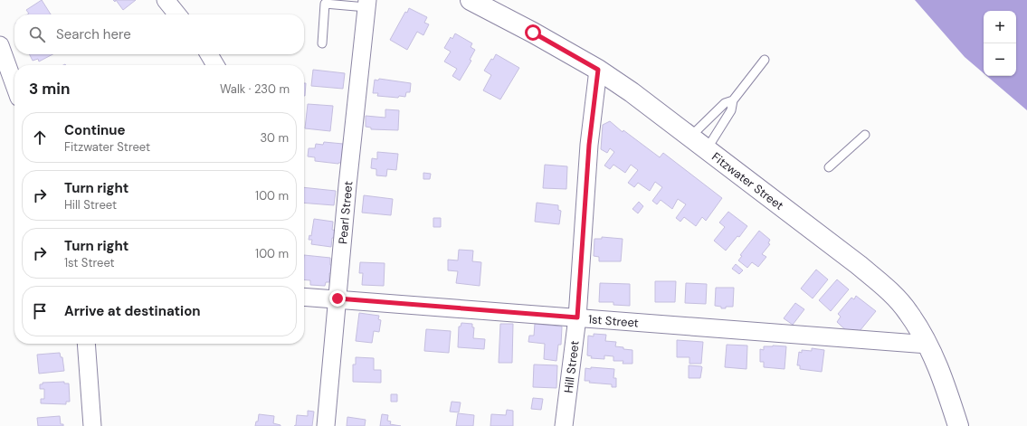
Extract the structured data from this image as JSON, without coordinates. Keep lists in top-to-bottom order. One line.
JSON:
{"streets":{"street":["Fitzwater Street","Pearl Street","1st Street","Hill Street"]},"crossings":[["Fitzwater Street","1st Street"],["Fitzwater Street","Hill Street"],["Pearl Street","1st Street"],["1st Street","Hill Street"]],"page":{"map_buttons":["+","−"],"search":"Search here","heading":["3 min","Walk · 230 m"],"list":[["Continue","Fitzwater Street","30 m"],["Turn right","Hill Street","100 m"],["Turn right","1st Street","100 m"],"Arrive at destination"]}}
